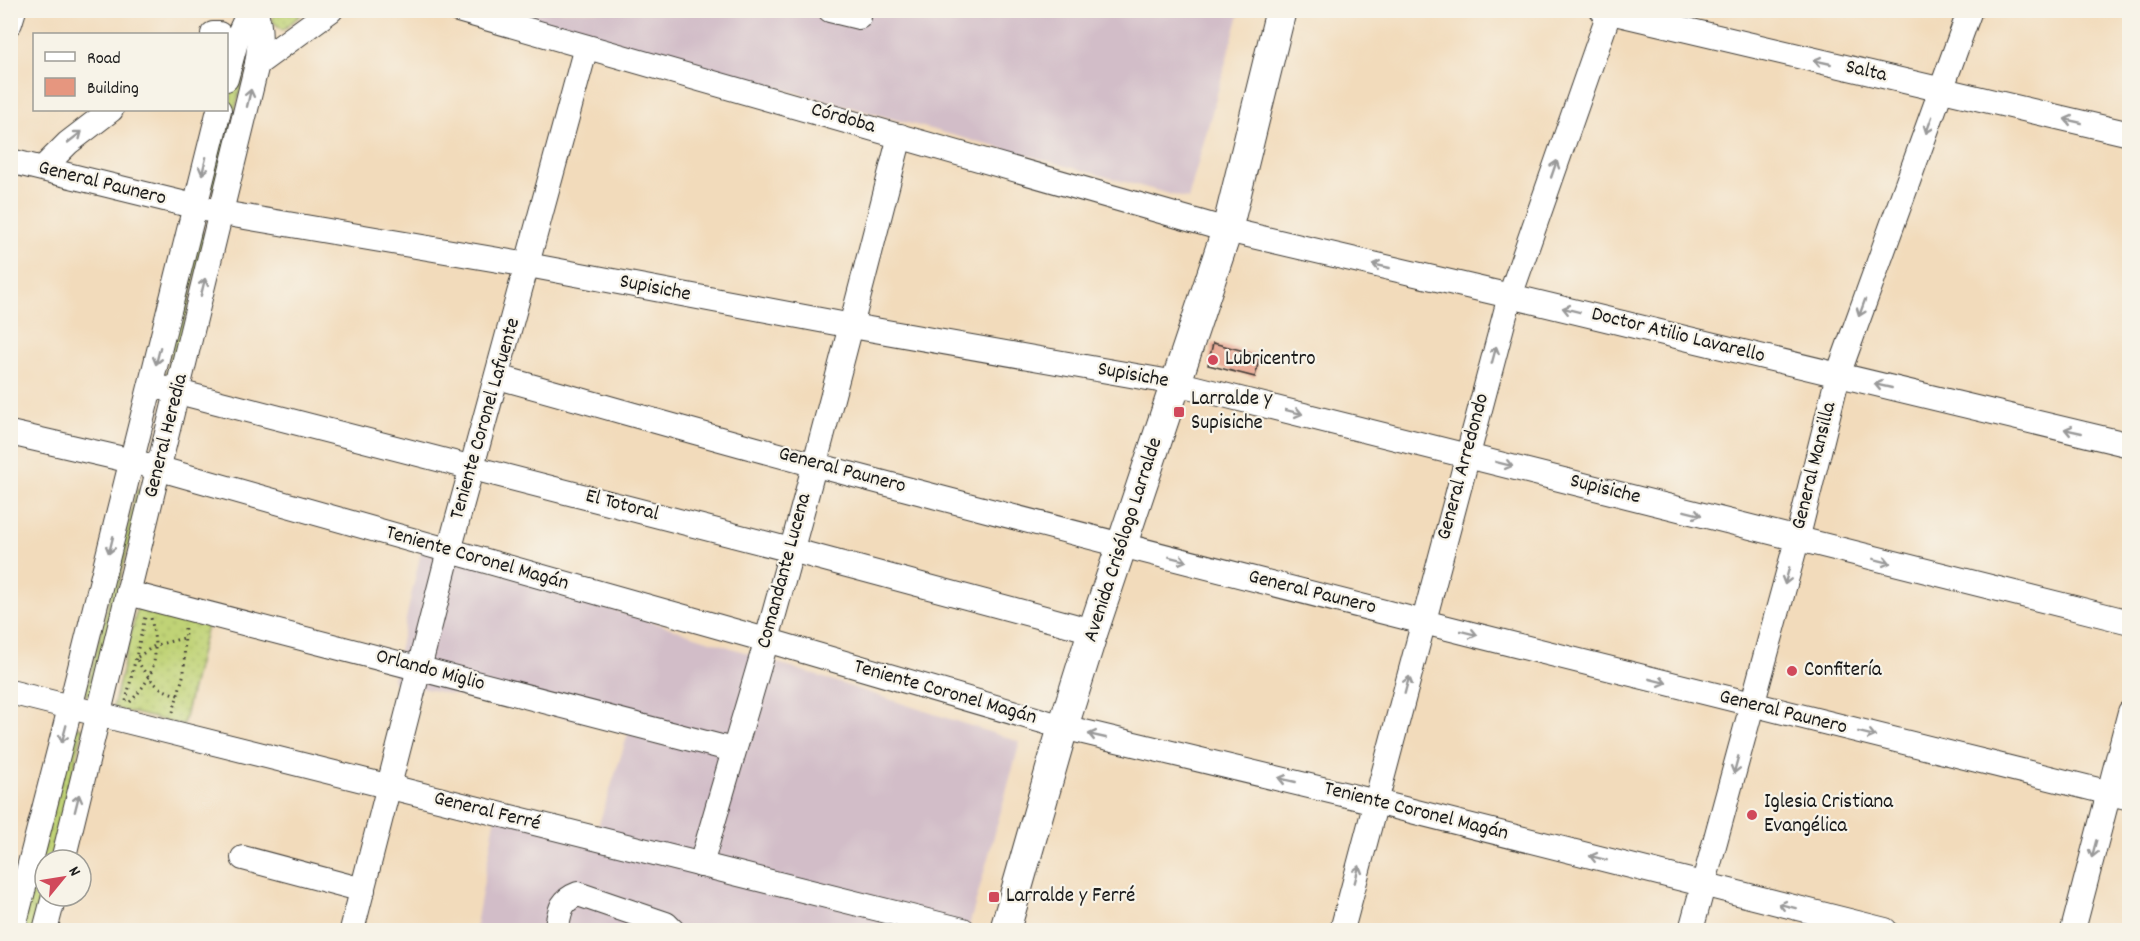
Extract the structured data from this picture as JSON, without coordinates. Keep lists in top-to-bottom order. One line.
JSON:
{"streets":{"main road":["Avenida Crisólogo Larralde"],"street":["Salta","Córdoba","General Paunero","Supisiche","Doctor Atilio Lavarello","Teniente Coronel Lafuente","General Heredia","General Mansilla","General Arredondo","El Totoral","Teniente Coronel Magán","Comandante Lucena","Orlando Miglio","General Ferré"]},"crossings":[["Salta","General Mansilla"],["Salta","General Arredondo"],["Córdoba","Doctor Atilio Lavarello"],["Córdoba","Teniente Coronel Lafuente"],["Córdoba","Avenida Crisólogo Larralde"],["Córdoba","Comandante Lucena"],["General Paunero","Supisiche"],["General Paunero","Teniente Coronel Lafuente"],["General Paunero","General Heredia"],["General Paunero","General Mansilla"],["General Paunero","General Arredondo"],["General Paunero","Avenida Crisólogo Larralde"],["General Paunero","Comandante Lucena"],["Supisiche","Teniente Coronel Lafuente"],["Supisiche","General Heredia"],["Supisiche","General Mansilla"],["Supisiche","General Arredondo"],["Supisiche","Avenida Crisólogo Larralde"],["Supisiche","Comandante Lucena"],["Doctor Atilio Lavarello","General Mansilla"],["Doctor Atilio Lavarello","General Arredondo"],["Doctor Atilio Lavarello","Avenida Crisólogo Larralde"],["Teniente Coronel Lafuente","El Totoral"],["Teniente Coronel Lafuente","Teniente Coronel Magán"],["Teniente Coronel Lafuente","Orlando Miglio"],["Teniente Coronel Lafuente","General Ferré"],["General Heredia","El Totoral"],["General Heredia","Teniente Coronel Magán"],["General Heredia","Orlando Miglio"],["General Heredia","General Ferré"],["General Mansilla","Teniente Coronel Magán"],["General Arredondo","Teniente Coronel Magán"],["El Totoral","Avenida Crisólogo Larralde"],["El Totoral","Comandante Lucena"],["Avenida Crisólogo Larralde","Teniente Coronel Magán"],["Teniente Coronel Magán","Comandante Lucena"],["Comandante Lucena","Orlando Miglio"],["Comandante Lucena","General Ferré"]],"one_way":["Salta","General Paunero","Supisiche","Doctor Atilio Lavarello","General Mansilla","General Arredondo","Teniente Coronel Magán"],"places":{"other":["Lubricentro","Confitería","Iglesia Cristiana Evangélica"],"transit":["Larralde y Supisiche","Larralde y Ferré"]},"legend":["Road","Building"],"north":"top right"}
